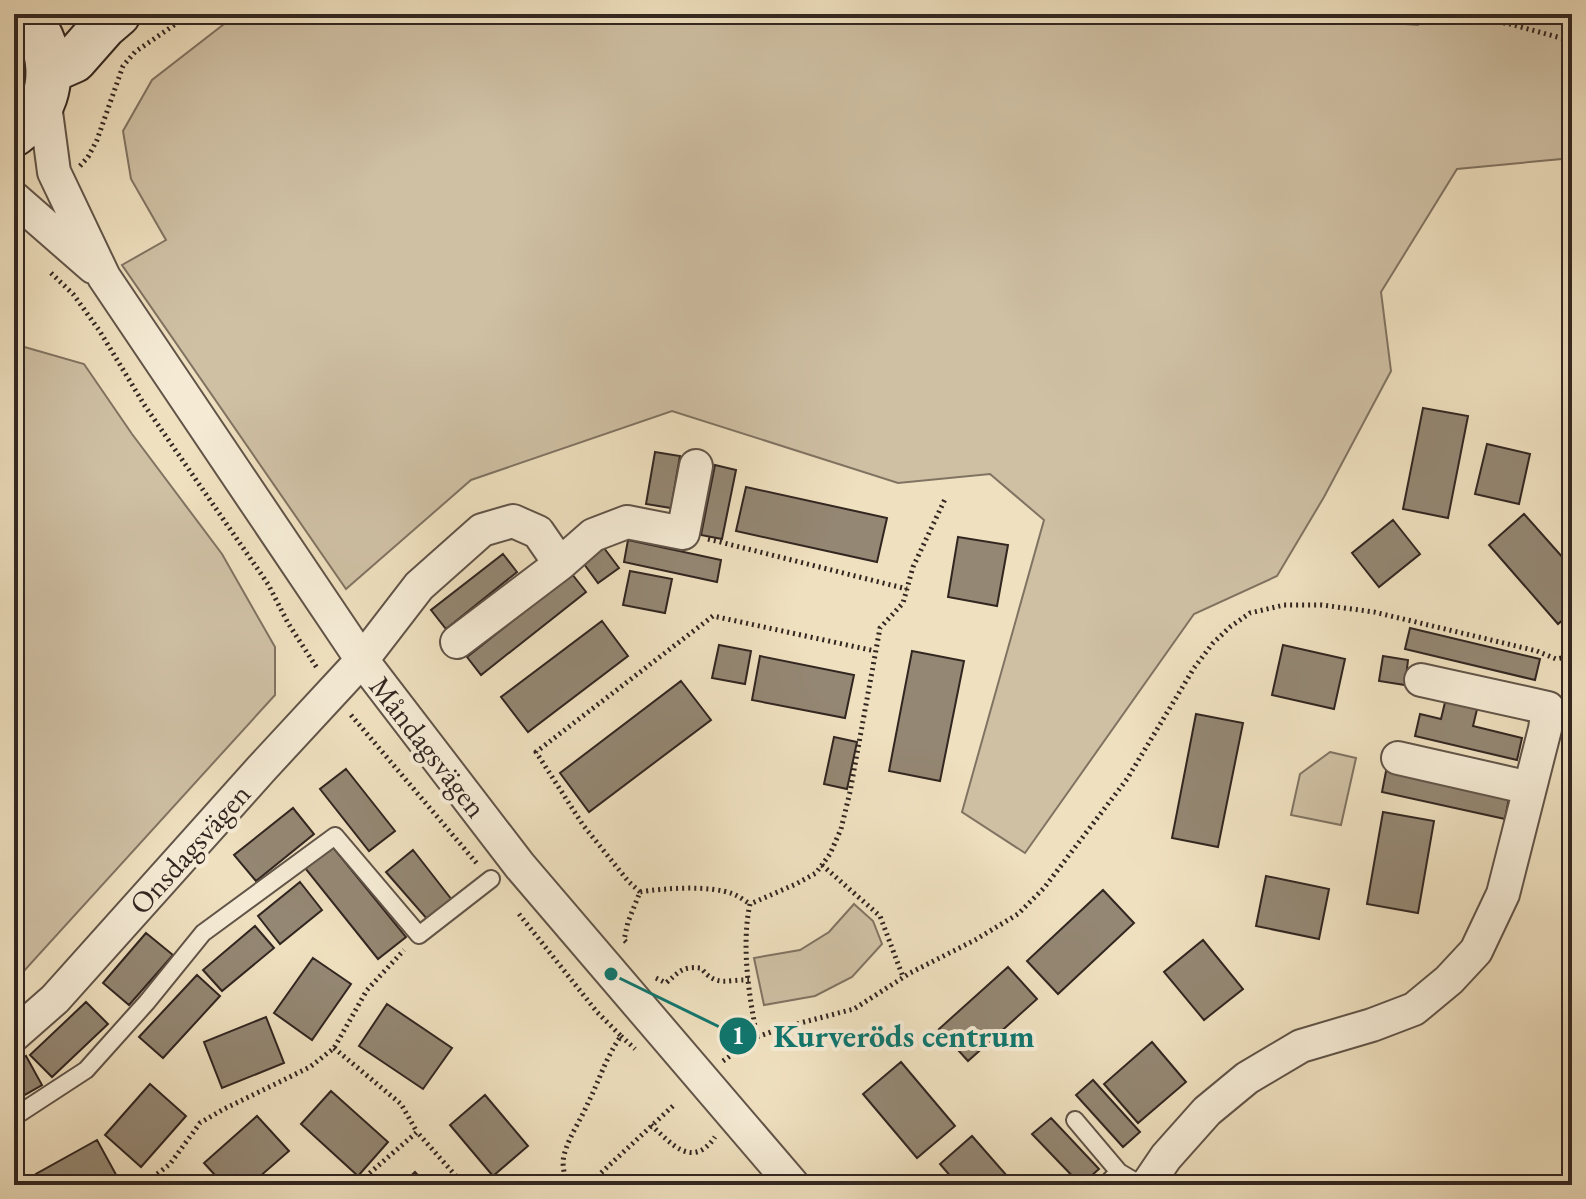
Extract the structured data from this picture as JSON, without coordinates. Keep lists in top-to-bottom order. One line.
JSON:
{"streets":{"street":["Måndagsvägen","Onsdagsvägen"]},"crossings":[["Måndagsvägen","Onsdagsvägen"]],"places":["Kurveröds centrum"]}
